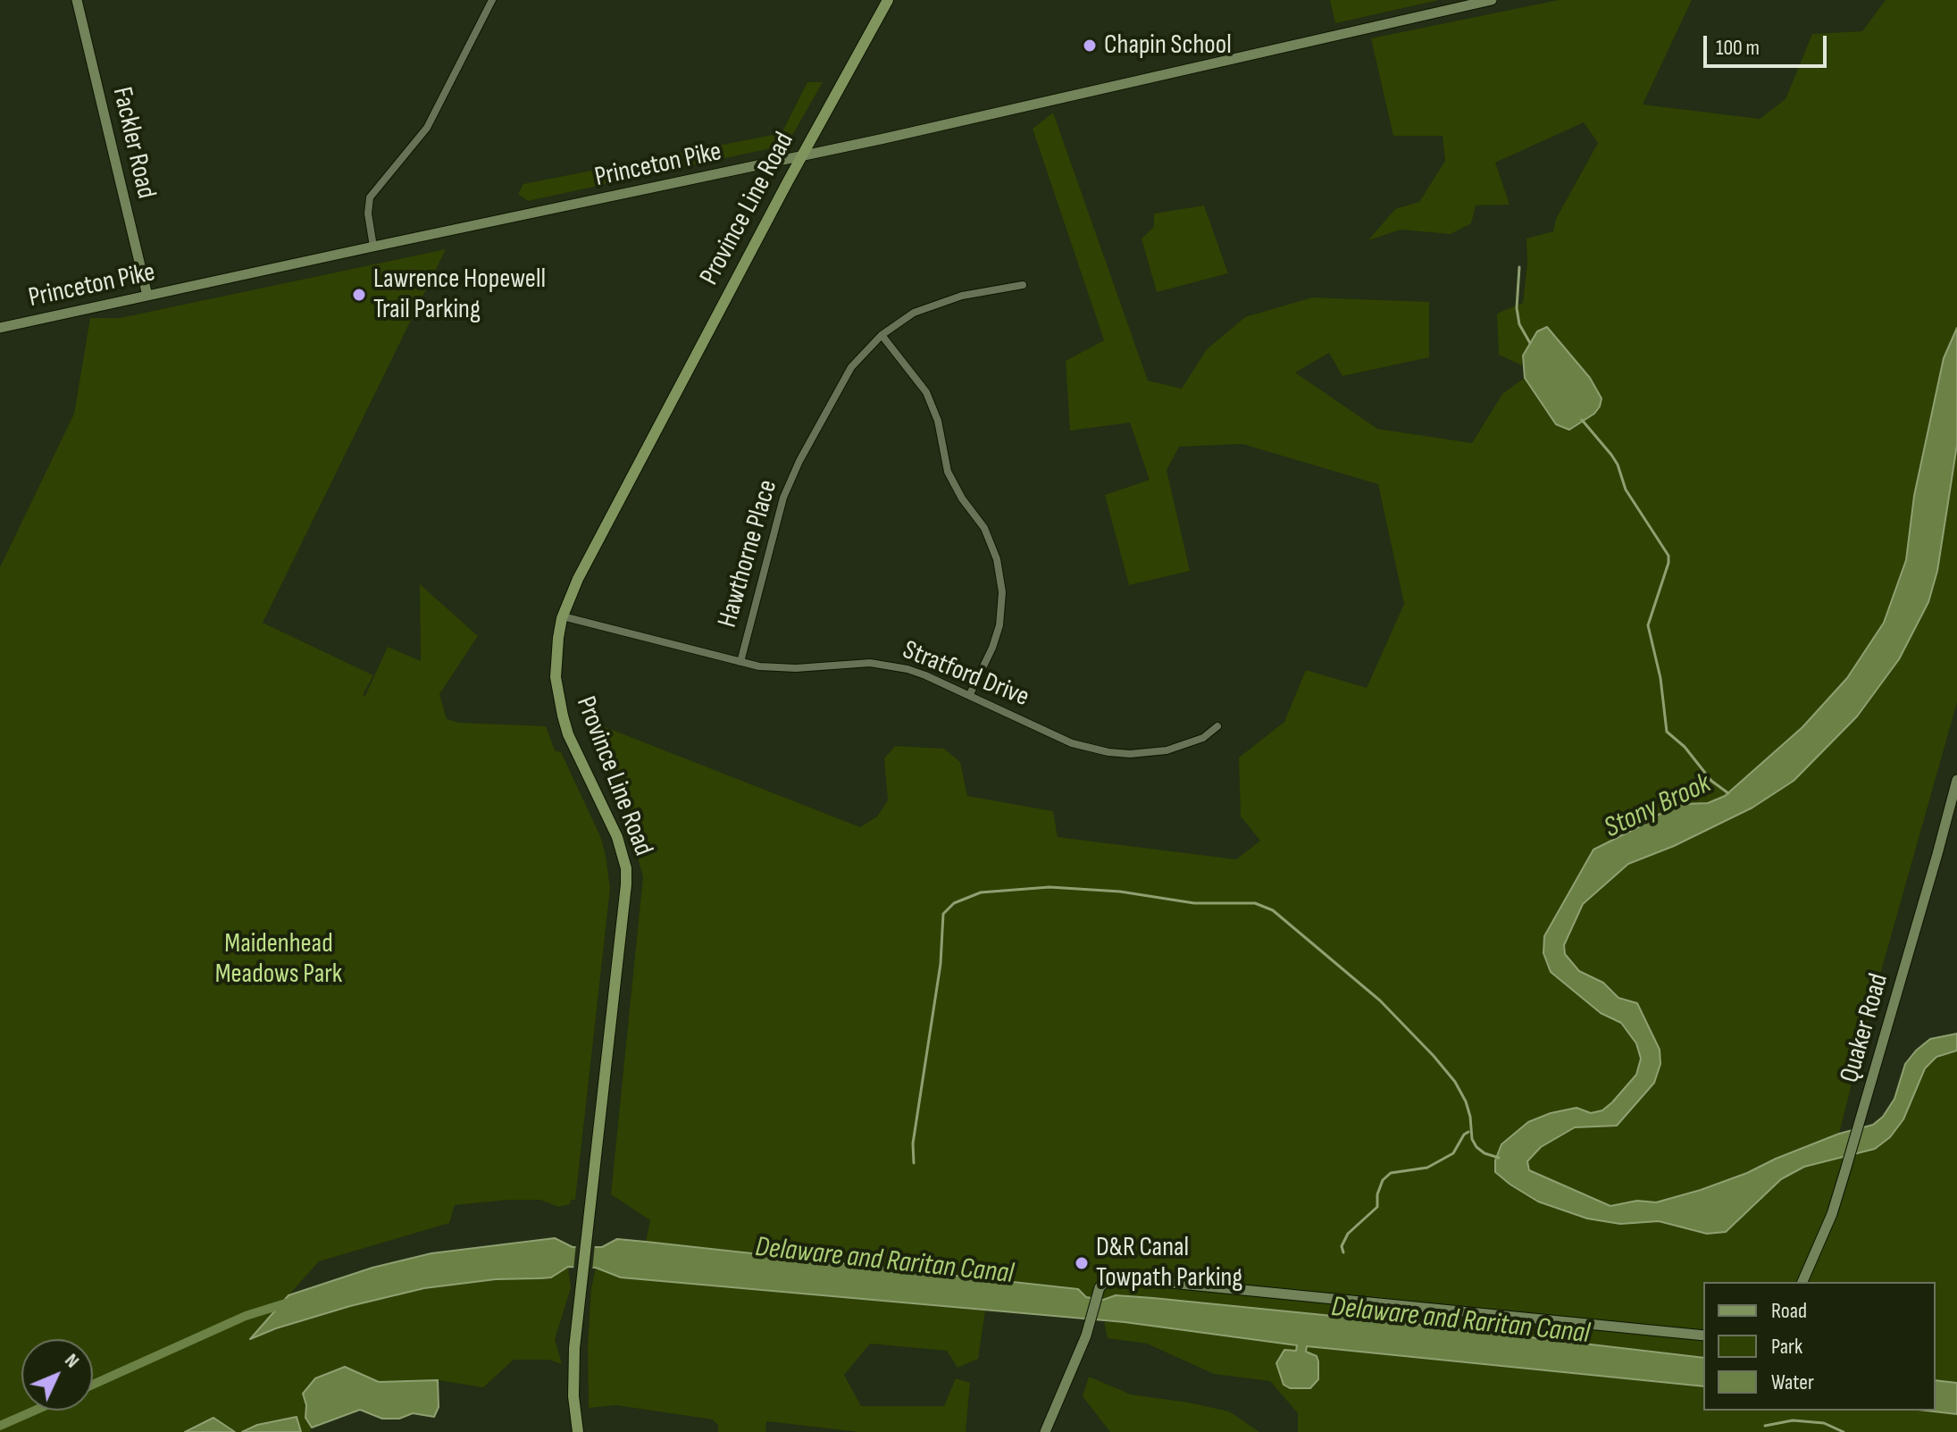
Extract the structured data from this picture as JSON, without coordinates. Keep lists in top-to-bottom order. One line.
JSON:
{"streets":{"main road":["Province Line Road"],"street":["Fackler Road","Princeton Pike","Hawthorne Place","Stratford Drive","Quaker Road"]},"crossings":[["Fackler Road","Princeton Pike"],["Princeton Pike","Province Line Road"],["Province Line Road","Stratford Drive"],["Hawthorne Place","Stratford Drive"]],"water":["Stony Brook","Delaware and Raritan Canal"],"parks":["Maidenhead Meadows Park"],"places":["Chapin School","Lawrence Hopewell Trail Parking","D&R Canal Towpath Parking"],"legend":["Road","Park","Water"],"scale_bar":"100 m","north":"top right"}
